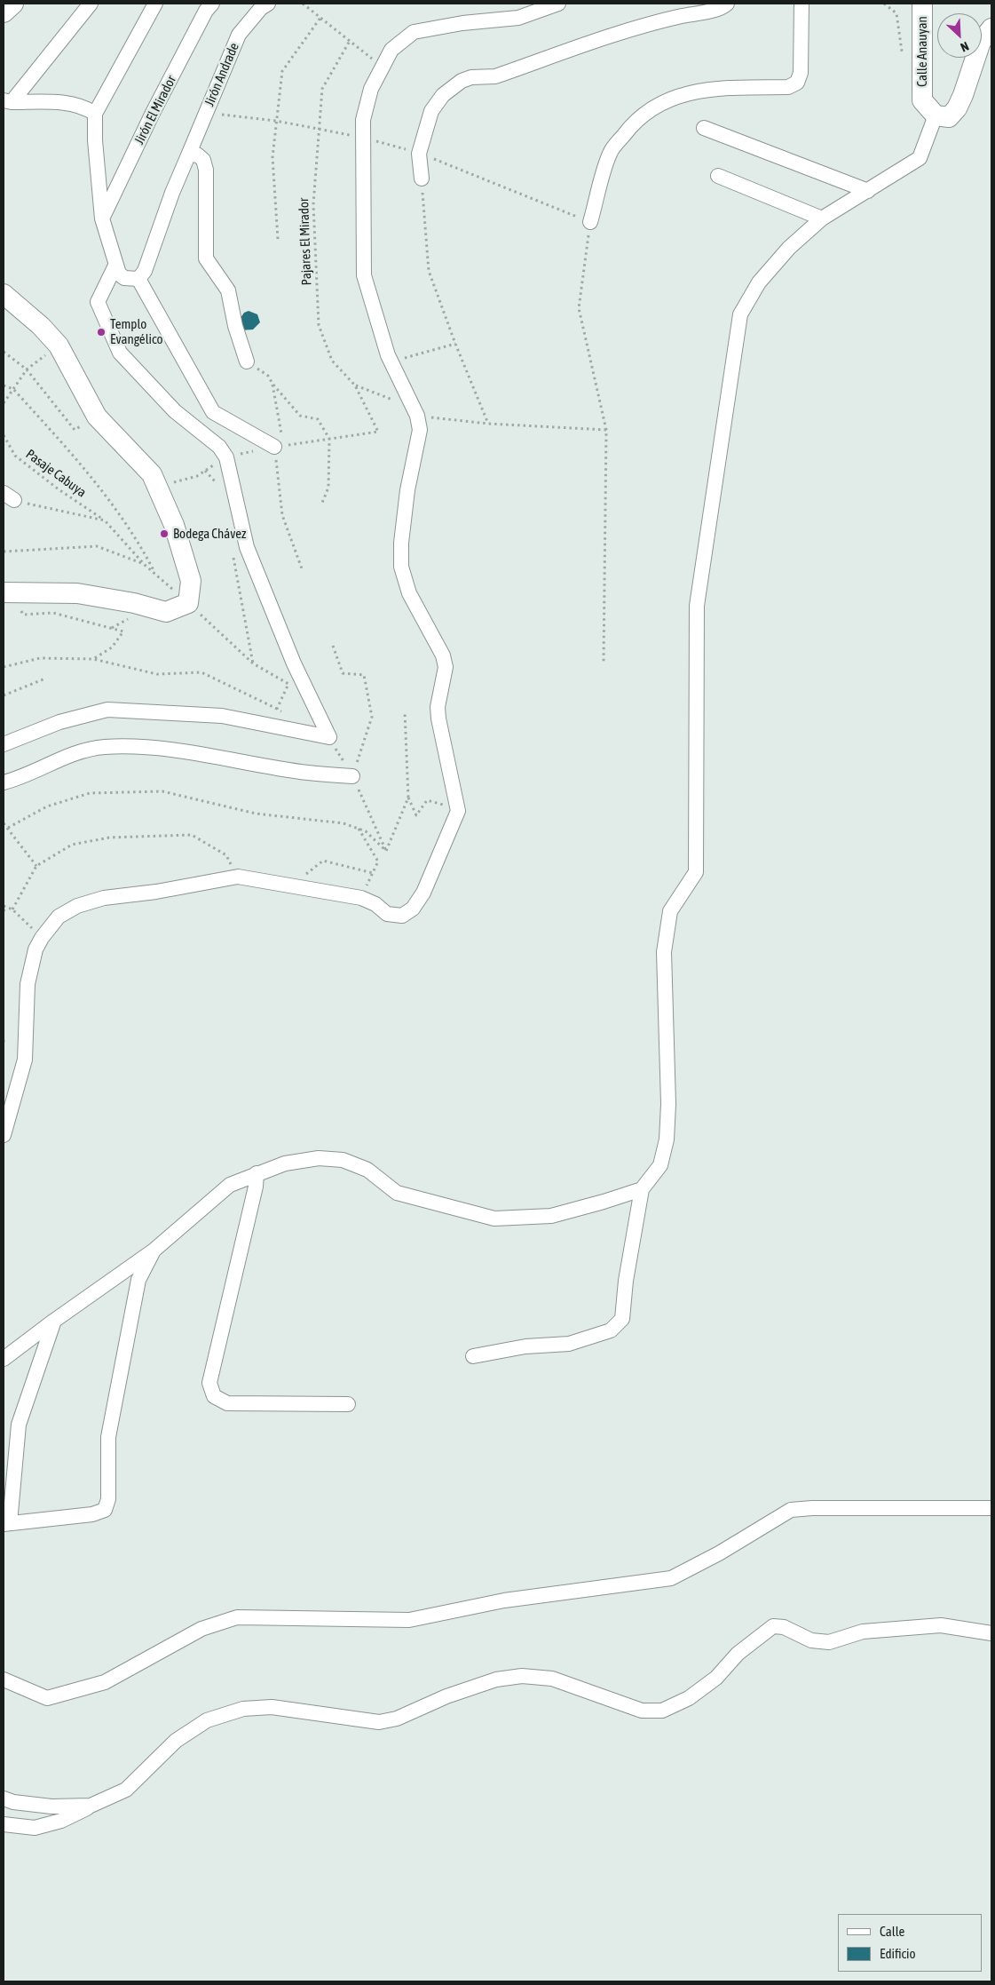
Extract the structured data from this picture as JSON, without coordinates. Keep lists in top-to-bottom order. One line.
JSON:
{"streets":{"street":["Calle Anauyan","Jirón Andrade","Jirón El Mirador"],"path":["Pajares El Mirador","Pasaje Cabuya"]},"places":["Templo Evangélico","Bodega Chávez"],"legend":["Calle","Edificio"],"north":"bottom right"}
